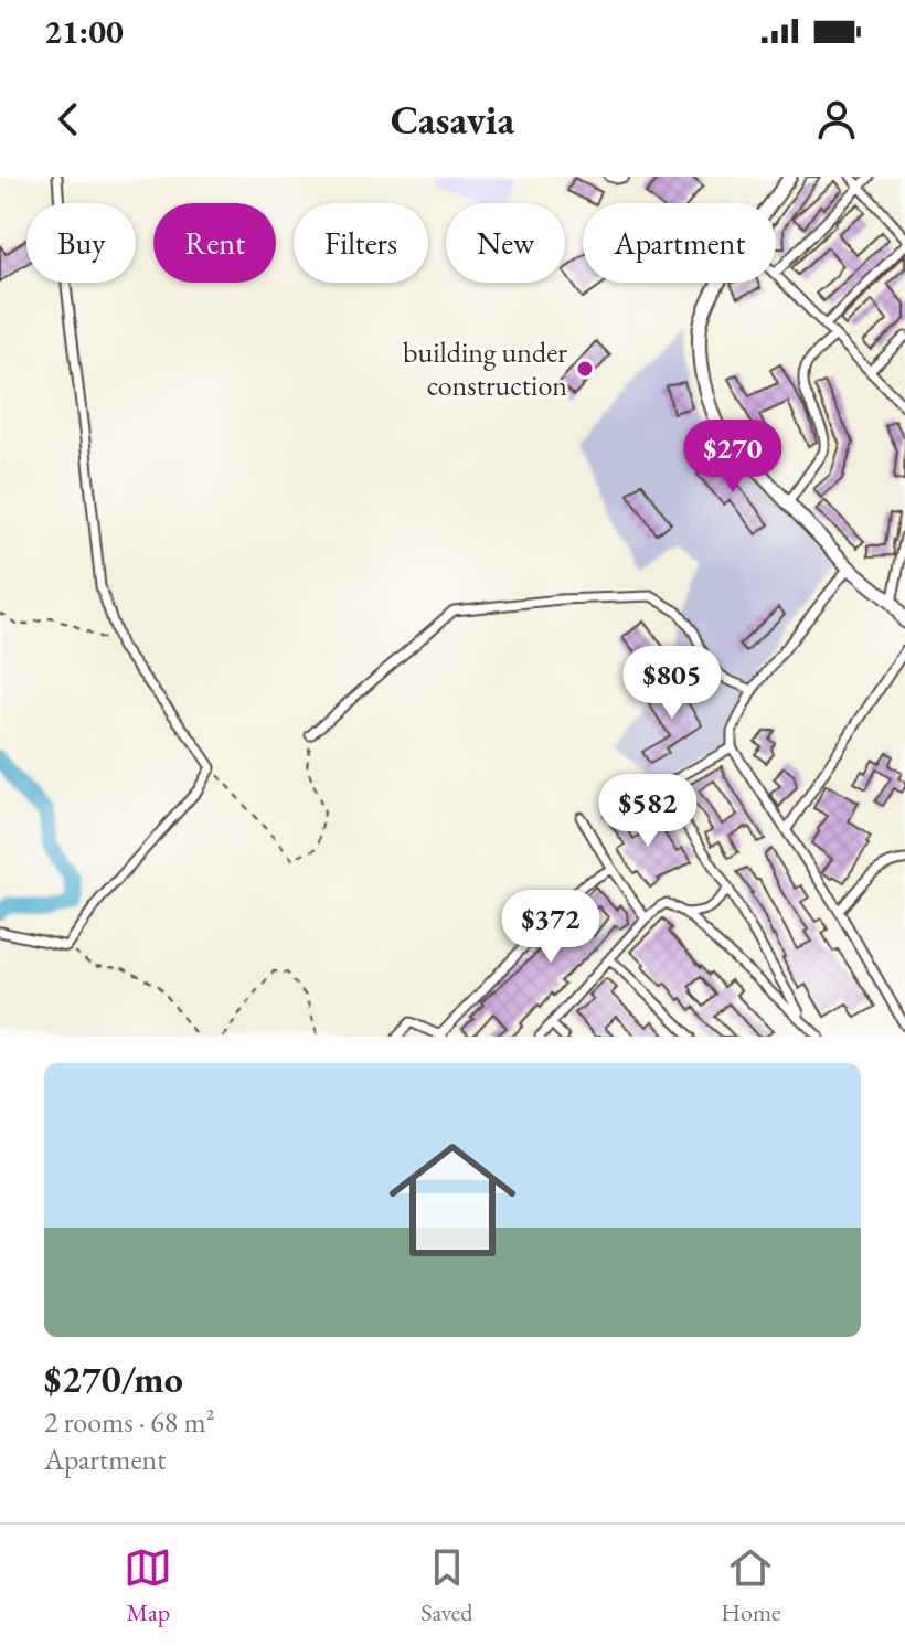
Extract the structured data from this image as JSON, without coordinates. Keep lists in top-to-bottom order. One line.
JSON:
{"places":["building under construction"],"page":{"status":"21:00","header":"Casavia","chip":["Buy","Rent","Filters","New","Apartment"],"price":["$270","$805","$582","$372"],"list":[{"name":"$270/mo","note":"2 rooms · 68 m² · Apartment"}],"tabs":["Map","Saved","Home"]}}
